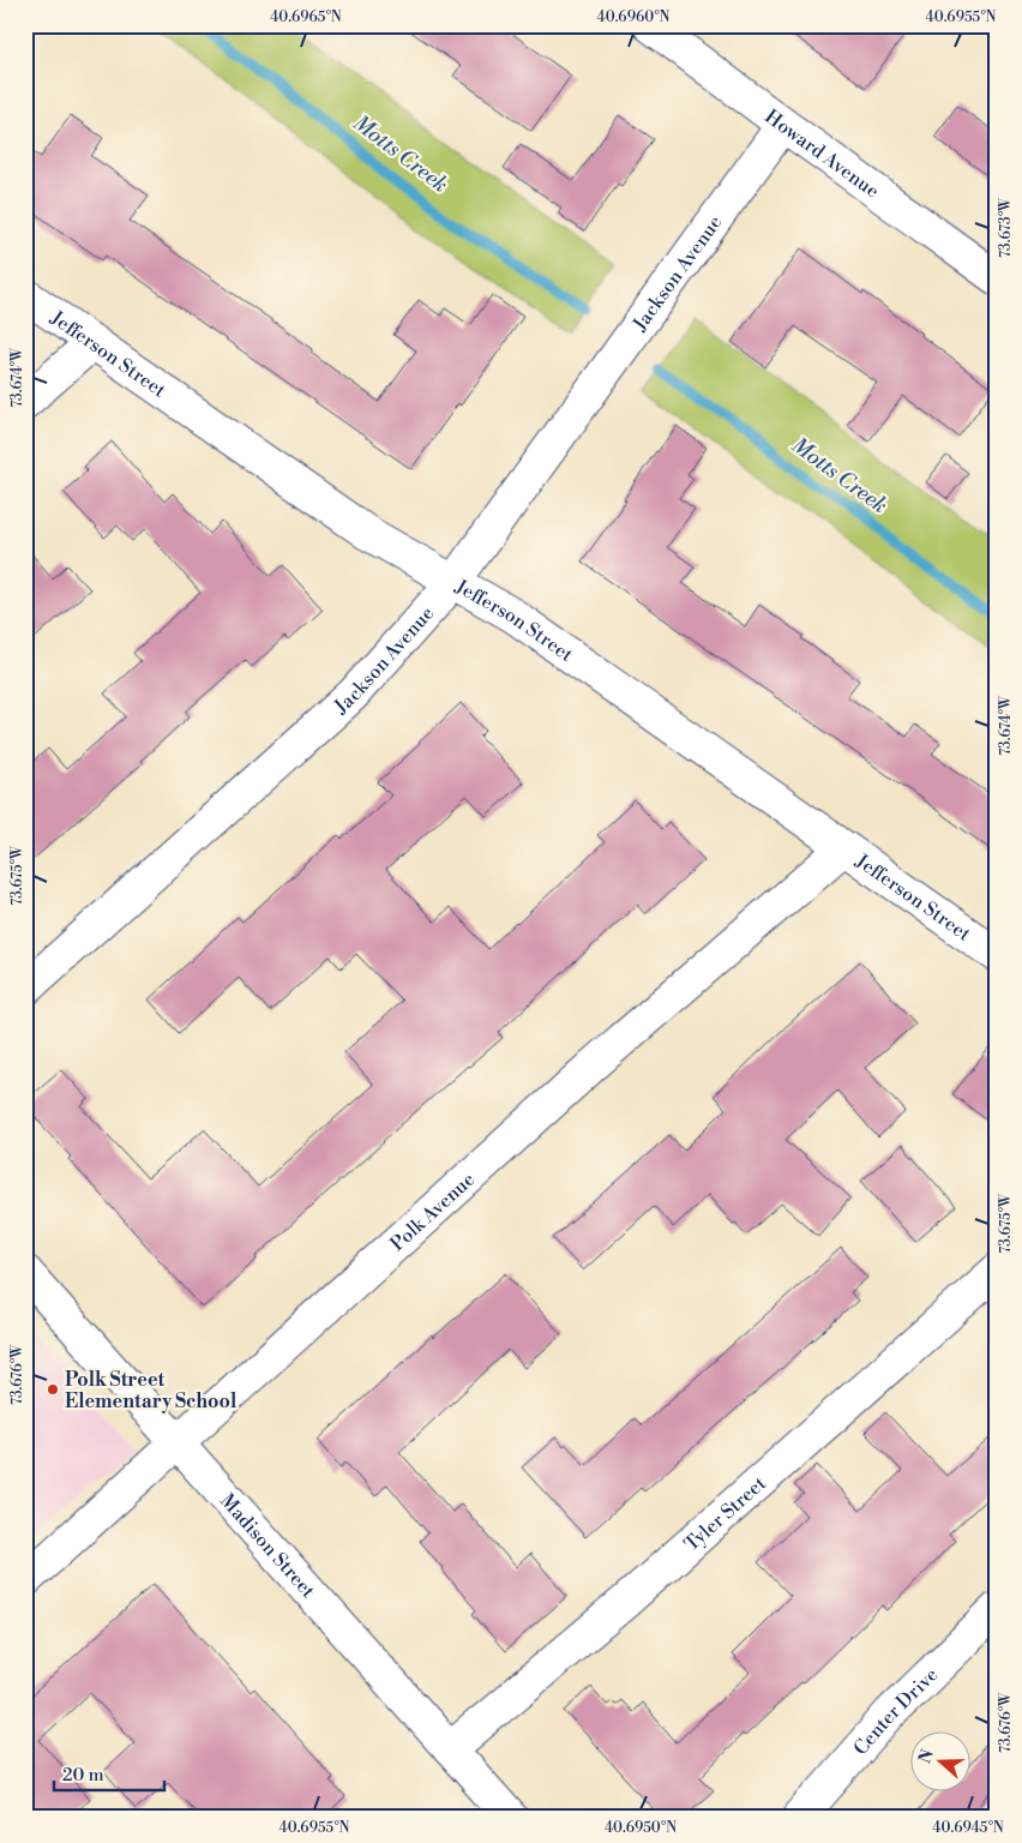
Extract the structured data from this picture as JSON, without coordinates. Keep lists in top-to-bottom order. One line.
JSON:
{"streets":{"street":["Howard Avenue","Jackson Avenue","Jefferson Street","Polk Avenue","Tyler Street","Madison Street","Center Drive"]},"crossings":[["Howard Avenue","Jackson Avenue"],["Jackson Avenue","Jefferson Street"],["Jefferson Street","Polk Avenue"],["Polk Avenue","Madison Street"],["Tyler Street","Madison Street"]],"water":["Motts Creek"],"places":["Polk Street Elementary School"],"scale_bar":"20 m","north":"left","coordinates":["40.6965°N","40.6960°N","40.6955°N","73.673°W","73.674°W","73.675°W","73.676°W","40.6950°N","40.6945°N"]}
